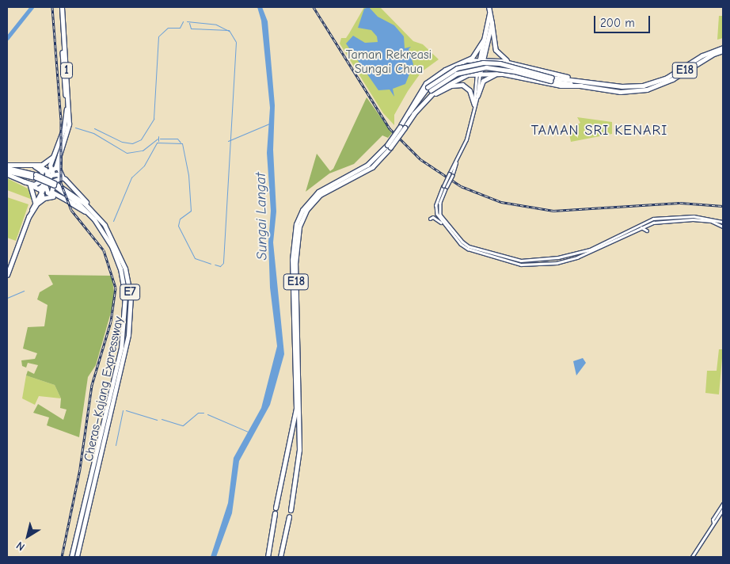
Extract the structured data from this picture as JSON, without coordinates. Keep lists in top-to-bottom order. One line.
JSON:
{"streets":{"highway":["E18","E7","Cheras–Kajang Expressway"],"main road":["1"]},"districts":["TAMAN SRI KENARI"],"water":["Sungai Langat"],"parks":["Taman Rekreasi Sungai Chua"],"scale_bar":"200 m","north":"bottom left"}
